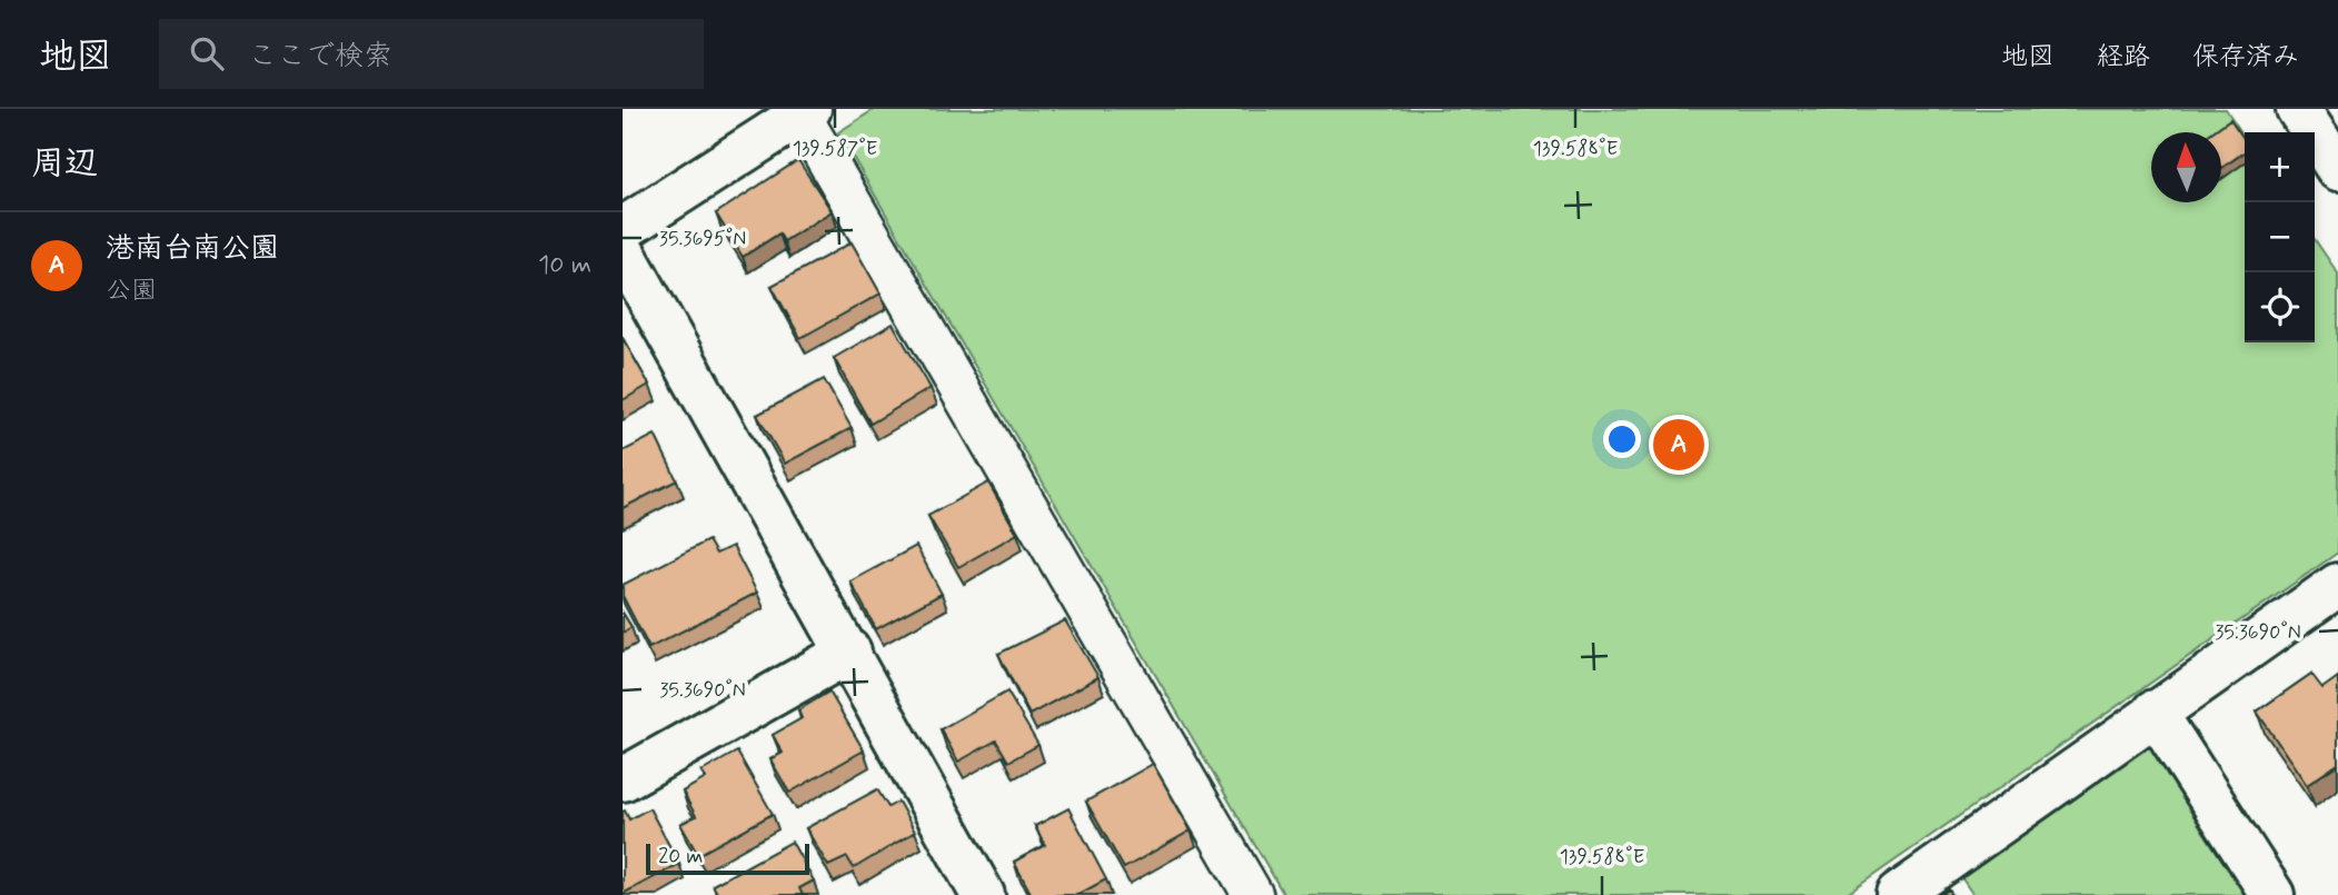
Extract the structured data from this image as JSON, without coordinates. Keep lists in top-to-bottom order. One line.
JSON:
{"scale_bar":"20 m","north":"top","page":{"header":"地図","search":"ここで検索","nav":["地図","経路","保存済み"],"heading":"周辺","map_buttons":["+","−"],"list":[{"mark":"A","name":"港南台南公園","note":"公園","value":"10 m"}],"pins":"A","scale":"20 m"},"coordinates":["139.587°E","139.588°E","35.3695°N","35.3690°N"]}
